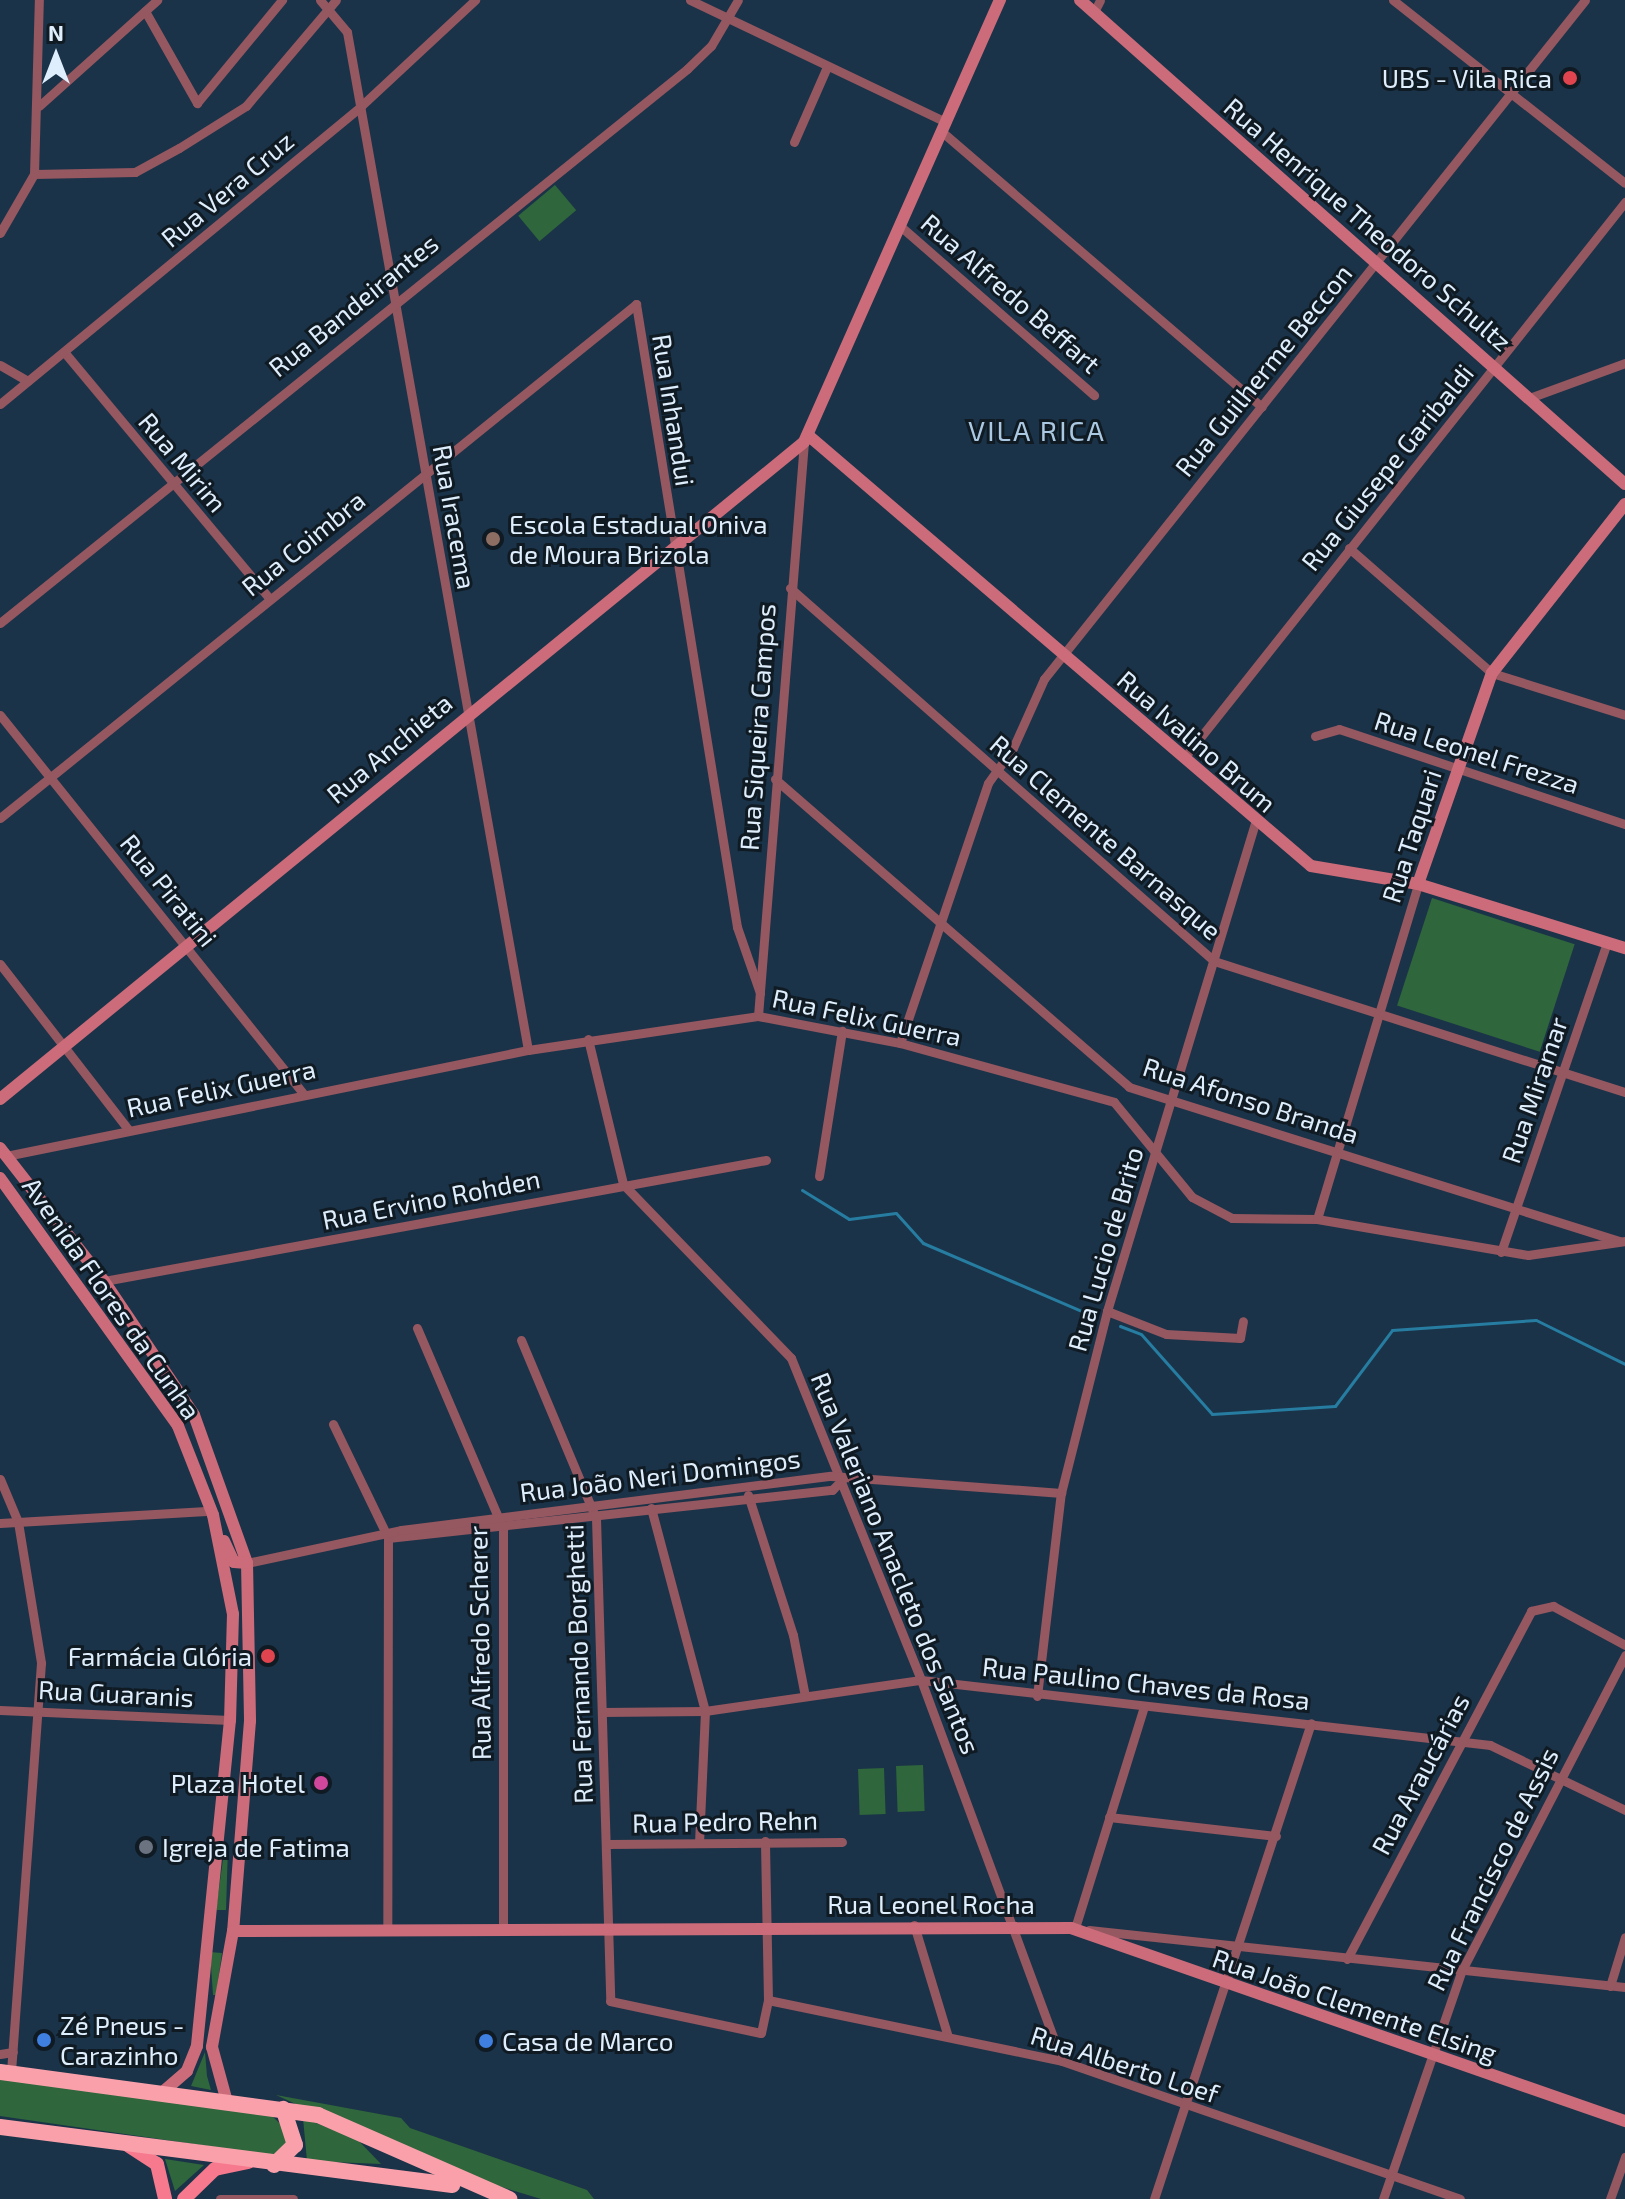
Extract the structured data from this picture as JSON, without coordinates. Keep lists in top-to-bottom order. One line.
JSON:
{"streets":{"street":["Rua Vera Cruz","Rua Henrique Theodoro Schultz","Rua Alfredo Beffart","Rua Bandeirantes","Rua Guilherme Beccon","Rua Inhandui","Rua Mirim","Rua Giusepe Garibaldi","Rua Iracema","Rua Coimbra","Rua Siqueira Campos","Rua Ivalino Brum","Rua Anchieta","Rua Leonel Frezza","Rua Taquari","Rua Clemente Barnasque","Rua Piratini","Rua Felix Guerra","Rua Miramar","Rua Afonso Branda","Rua Ervino Rohden","Rua Lucio de Brito","Avenida Flores da Cunha","Rua João Neri Domingos","Rua Valeriano Anacleto dos Santos","Rua Alfredo Scherer","Rua Fernando Borghetti","Rua Paulino Chaves da Rosa","Rua Guaranis","Rua Araucárias","Rua Pedro Rehn","Rua Francisco de Assis","Rua Leonel Rocha","Rua João Clemente Elsing","Rua Alberto Loef"]},"crossings":[["Rua Vera Cruz","Rua Mirim"],["Rua Vera Cruz","Rua Iracema"],["Rua Henrique Theodoro Schultz","Rua Guilherme Beccon"],["Rua Henrique Theodoro Schultz","Rua Giusepe Garibaldi"],["Rua Alfredo Beffart","Rua Siqueira Campos"],["Rua Bandeirantes","Rua Mirim"],["Rua Bandeirantes","Rua Iracema"],["Rua Guilherme Beccon","Rua Ivalino Brum"],["Rua Guilherme Beccon","Rua Clemente Barnasque"],["Rua Guilherme Beccon","Rua Felix Guerra"],["Rua Guilherme Beccon","Rua Afonso Branda"],["Rua Inhandui","Rua Coimbra"],["Rua Inhandui","Rua Siqueira Campos"],["Rua Inhandui","Rua Anchieta"],["Rua Mirim","Rua Coimbra"],["Rua Giusepe Garibaldi","Rua Ivalino Brum"],["Rua Iracema","Rua Coimbra"],["Rua Iracema","Rua Anchieta"],["Rua Iracema","Rua Felix Guerra"],["Rua Coimbra","Rua Piratini"],["Rua Siqueira Campos","Rua Ivalino Brum"],["Rua Siqueira Campos","Rua Anchieta"],["Rua Siqueira Campos","Rua Clemente Barnasque"],["Rua Siqueira Campos","Rua Felix Guerra"],["Rua Siqueira Campos","Rua Afonso Branda"],["Rua Ivalino Brum","Rua Anchieta"],["Rua Ivalino Brum","Rua Taquari"],["Rua Ivalino Brum","Rua Miramar"],["Rua Ivalino Brum","Rua Lucio de Brito"],["Rua Anchieta","Rua Piratini"],["Rua Leonel Frezza","Rua Taquari"],["Rua Taquari","Rua Clemente Barnasque"],["Rua Taquari","Rua Felix Guerra"],["Rua Taquari","Rua Afonso Branda"],["Rua Clemente Barnasque","Rua Miramar"],["Rua Clemente Barnasque","Rua Lucio de Brito"],["Rua Piratini","Rua Felix Guerra"],["Rua Felix Guerra","Rua Miramar"],["Rua Felix Guerra","Rua Afonso Branda"],["Rua Felix Guerra","Rua Lucio de Brito"],["Rua Felix Guerra","Avenida Flores da Cunha"],["Rua Miramar","Rua Afonso Branda"],["Rua Afonso Branda","Rua Lucio de Brito"],["Rua Ervino Rohden","Avenida Flores da Cunha"],["Rua Ervino Rohden","Rua Valeriano Anacleto dos Santos"],["Rua Lucio de Brito","Rua João Neri Domingos"],["Rua Lucio de Brito","Rua Paulino Chaves da Rosa"],["Avenida Flores da Cunha","Rua João Neri Domingos"],["Avenida Flores da Cunha","Rua Guaranis"],["Avenida Flores da Cunha","Rua Leonel Rocha"],["Rua João Neri Domingos","Rua Valeriano Anacleto dos Santos"],["Rua João Neri Domingos","Rua Alfredo Scherer"],["Rua João Neri Domingos","Rua Fernando Borghetti"],["Rua Valeriano Anacleto dos Santos","Rua Paulino Chaves da Rosa"],["Rua Valeriano Anacleto dos Santos","Rua Leonel Rocha"],["Rua Valeriano Anacleto dos Santos","Rua Alberto Loef"],["Rua Alfredo Scherer","Rua Leonel Rocha"],["Rua Fernando Borghetti","Rua Paulino Chaves da Rosa"],["Rua Fernando Borghetti","Rua Pedro Rehn"],["Rua Fernando Borghetti","Rua Leonel Rocha"],["Rua Fernando Borghetti","Rua Alberto Loef"],["Rua Paulino Chaves da Rosa","Rua Araucárias"],["Rua Paulino Chaves da Rosa","Rua Francisco de Assis"],["Rua Araucárias","Rua Leonel Rocha"],["Rua Francisco de Assis","Rua Leonel Rocha"],["Rua Francisco de Assis","Rua João Clemente Elsing"],["Rua Francisco de Assis","Rua Alberto Loef"],["Rua Leonel Rocha","Rua João Clemente Elsing"]],"districts":["VILA RICA"],"places":["UBS - Vila Rica","Escola Estadual Oniva de Moura Brizola","Farmácia Glória","Plaza Hotel","Igreja de Fatima","Zé Pneus - Carazinho","Casa de Marco"],"north":"top"}
